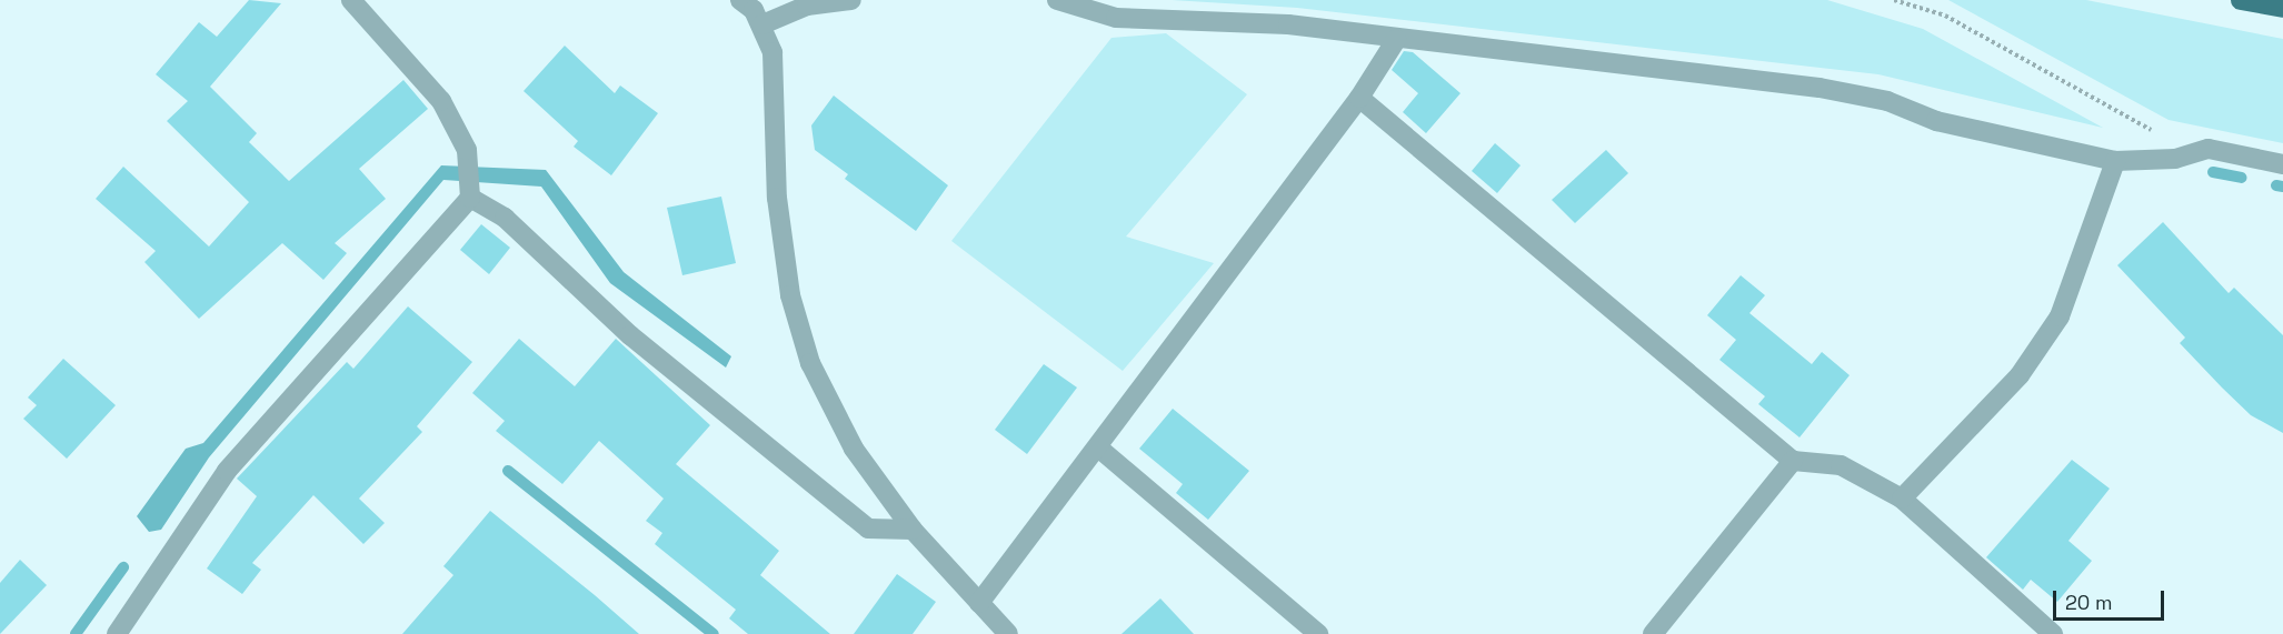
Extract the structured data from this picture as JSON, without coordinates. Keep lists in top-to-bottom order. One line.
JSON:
{"scale_bar":"20 m"}
